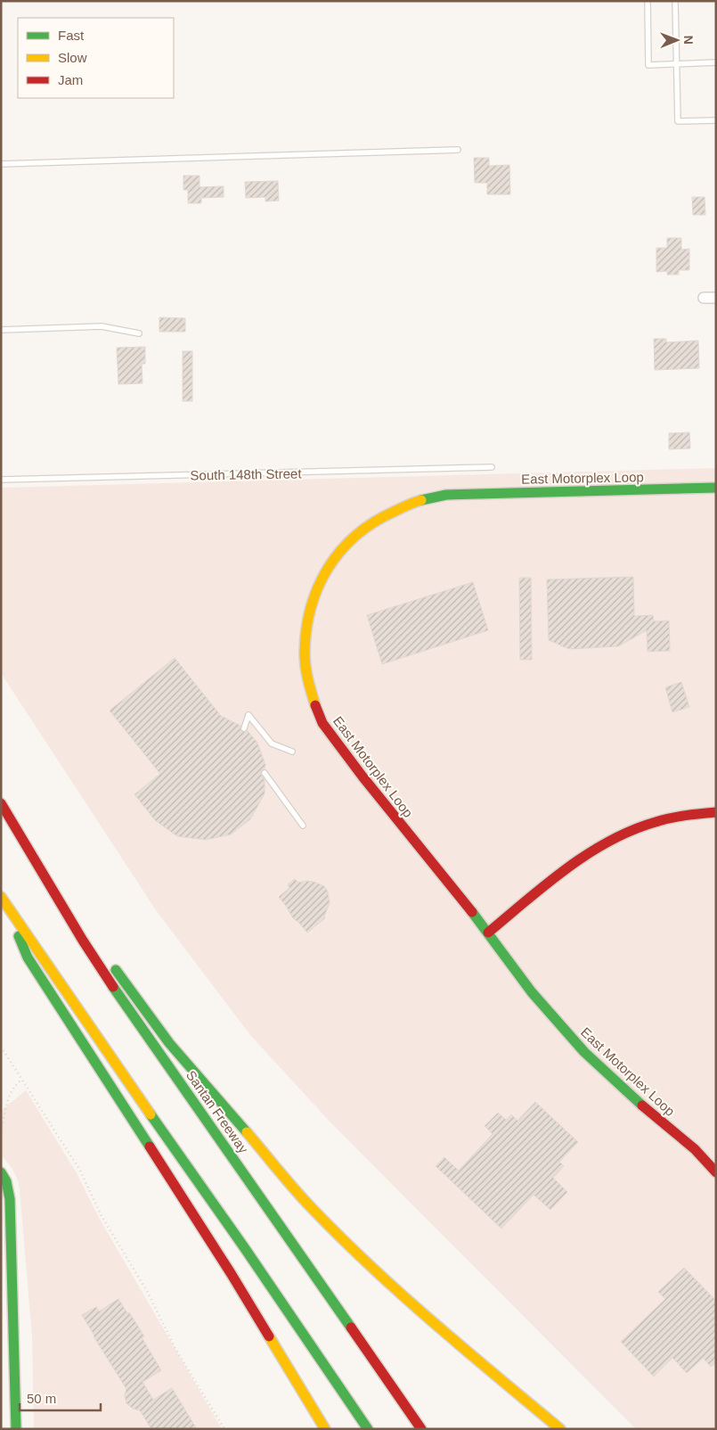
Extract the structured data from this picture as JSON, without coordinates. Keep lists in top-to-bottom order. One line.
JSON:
{"streets":{"main road":["East Motorplex Loop","Santan Freeway"],"lane":["South 148th Street"]},"legend":["Fast","Slow","Jam"],"scale_bar":"50 m","north":"right"}
